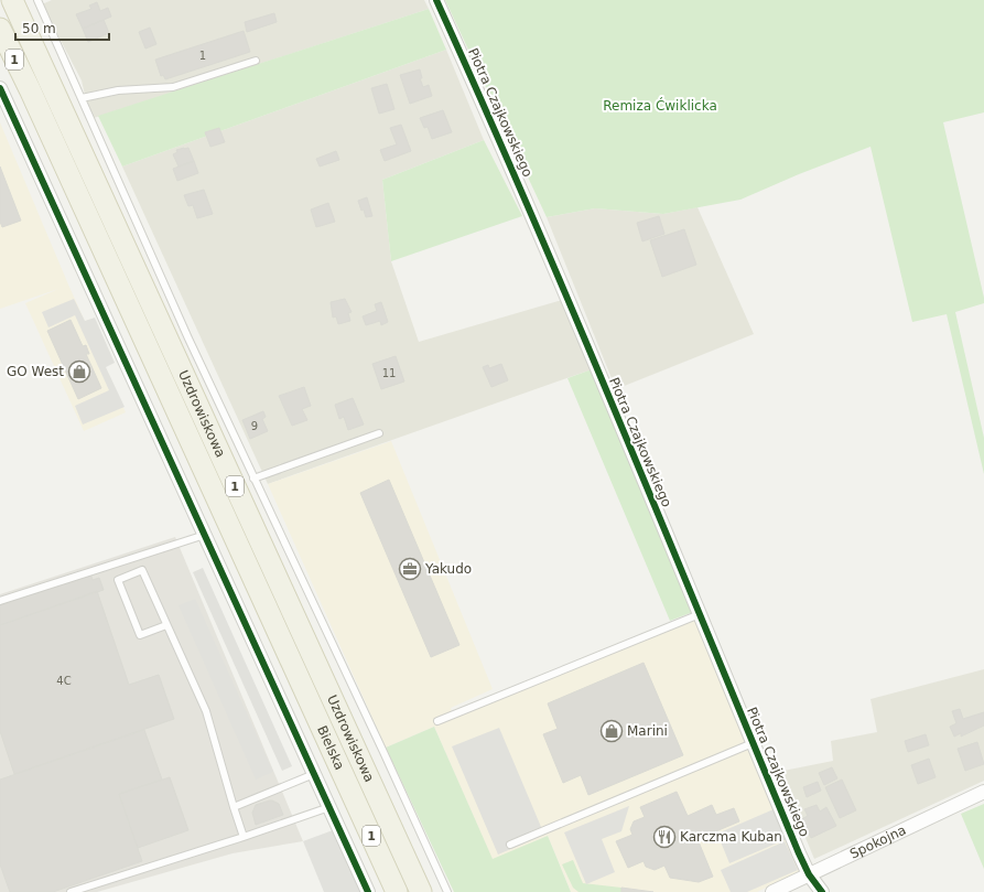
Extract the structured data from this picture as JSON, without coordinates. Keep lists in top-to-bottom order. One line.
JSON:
{"streets":{"main road":["1","Uzdrowiskowa","Bielska"],"street":["Piotra Czajkowskiego","Spokojna"]},"crossings":[["Piotra Czajkowskiego","Spokojna"],["Uzdrowiskowa","Bielska"]],"parks":["Remiza Ćwiklicka"],"places":{"shop":["GO West","Marini"],"office":["Yakudo"],"restaurant":["Karczma Kuban"]},"house_numbers":["1","11","9","4C"],"scale_bar":"50 m"}
